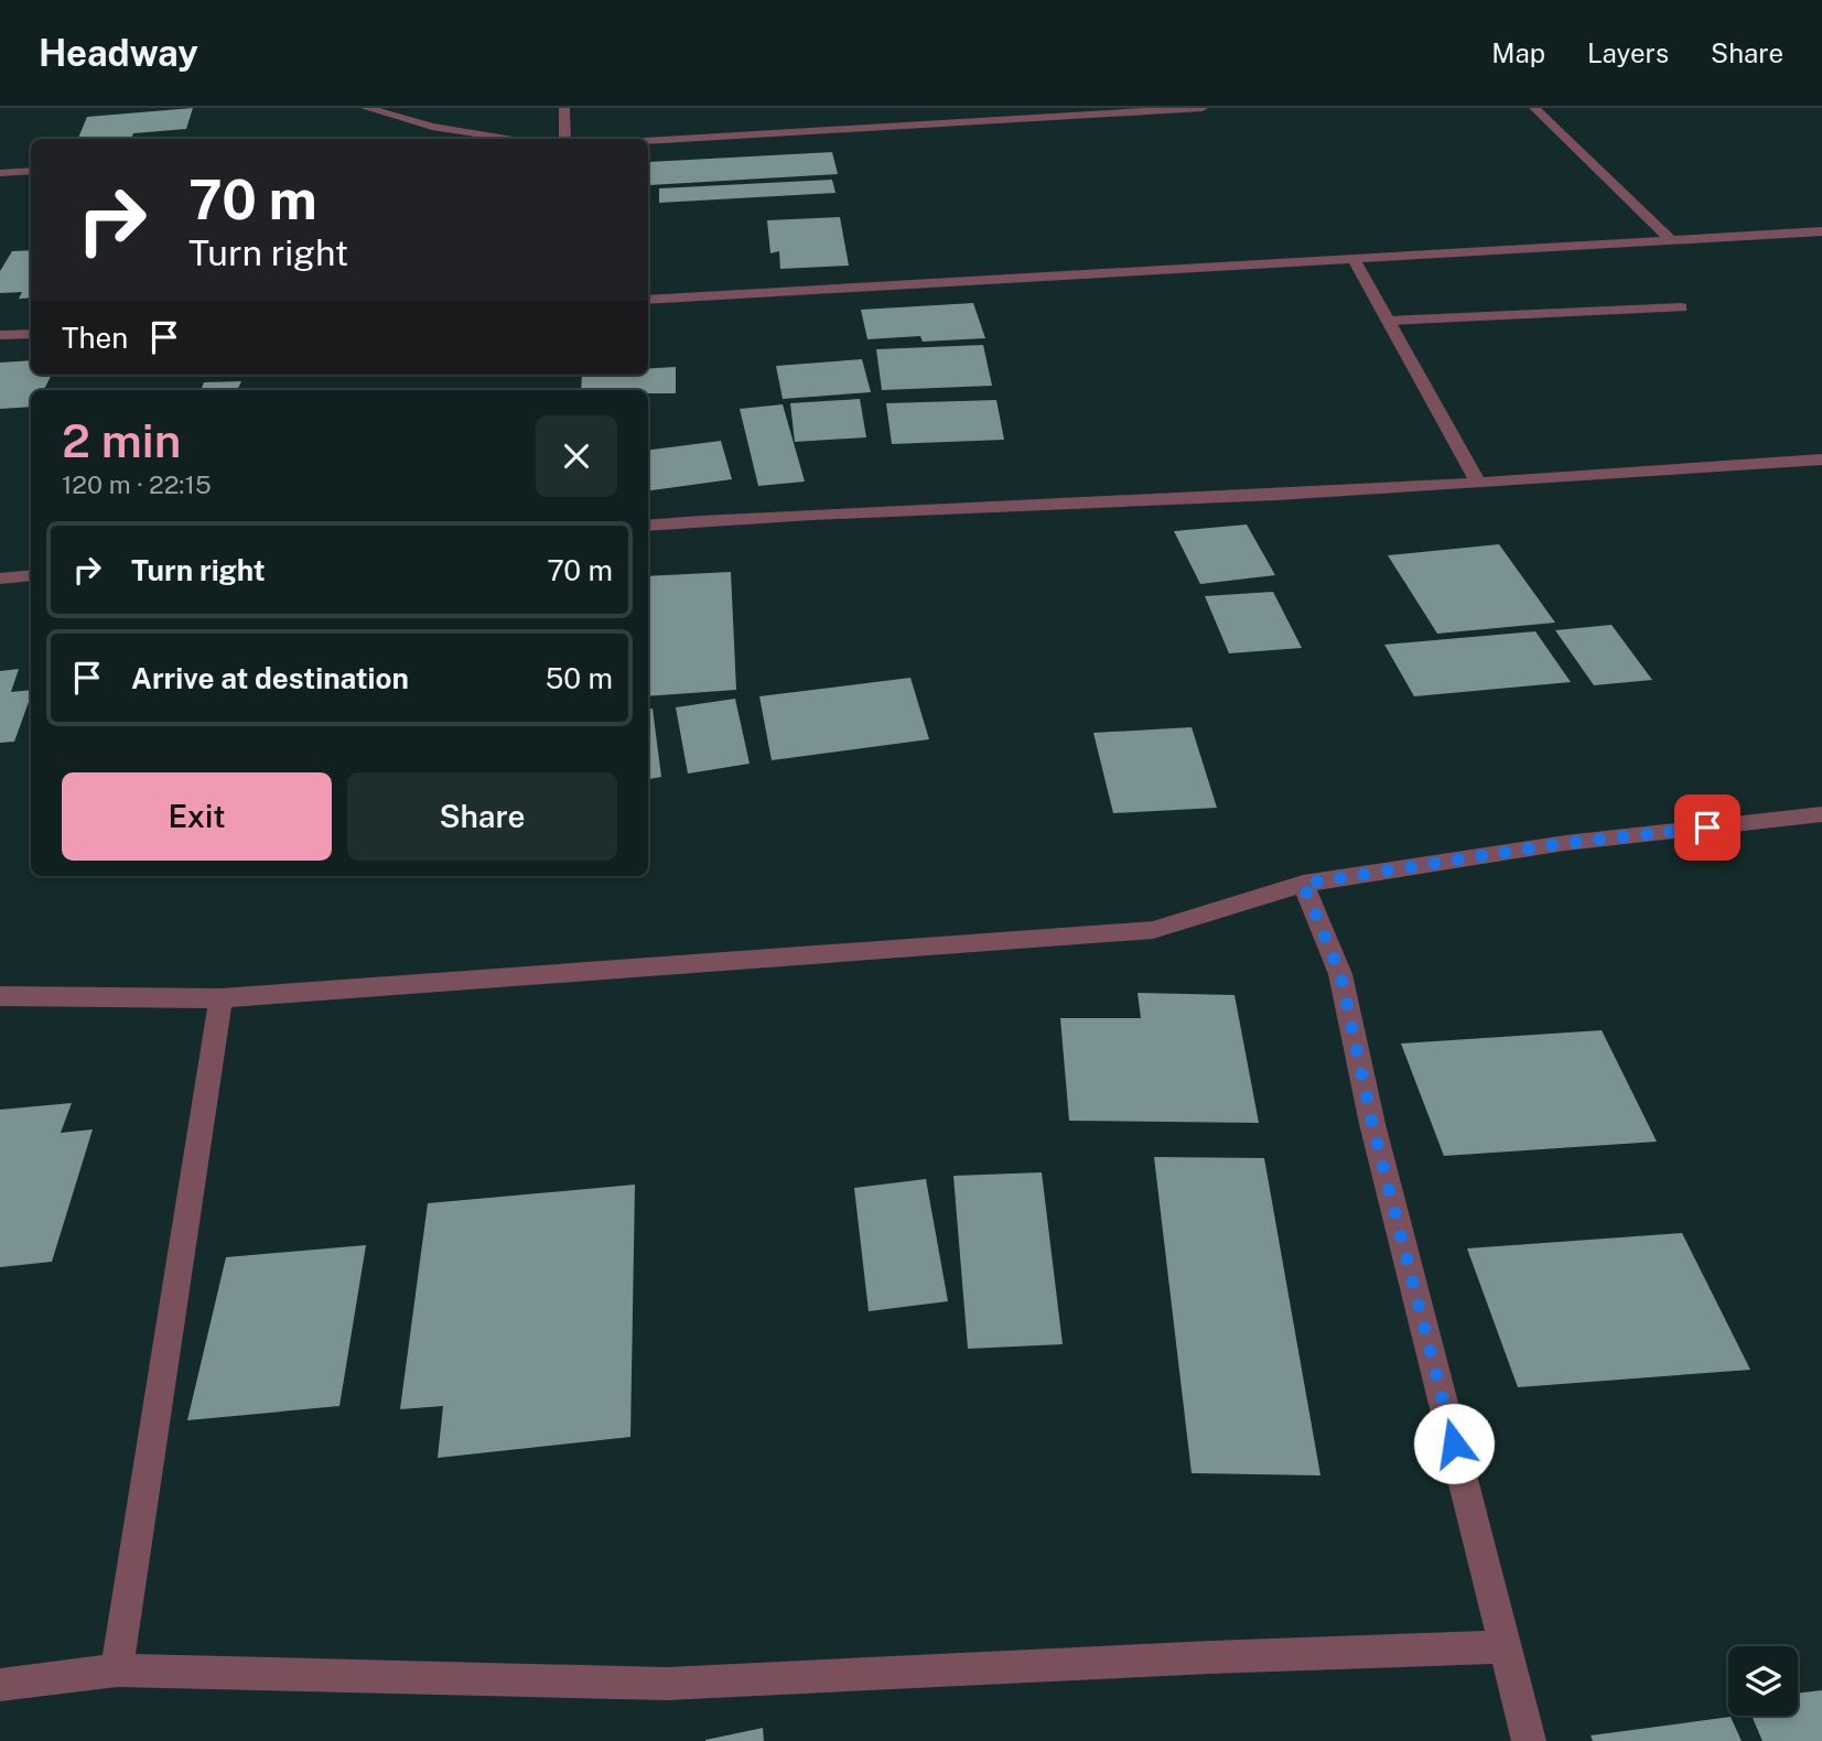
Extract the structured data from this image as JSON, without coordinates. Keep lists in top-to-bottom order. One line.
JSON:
{"page":{"header":"Headway","nav":["Map","Layers","Share"],"turn":["70 m","Turn right"],"then":"Then","heading":["2 min","120 m · 22:15"],"list":[{"name":"Turn right","value":"70 m"},{"name":"Arrive at destination","value":"50 m"}],"buttons":["Exit","Share"]}}
